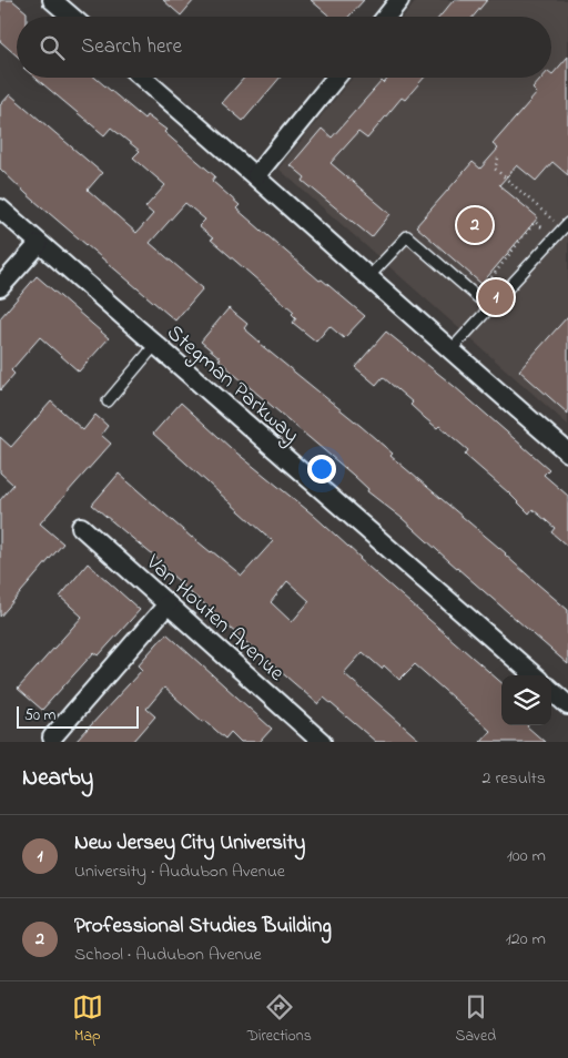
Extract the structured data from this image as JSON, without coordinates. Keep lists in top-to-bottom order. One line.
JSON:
{"streets":{"street":["Stegman Parkway","Van Houten Avenue"]},"scale_bar":"50 m","page":{"search":"Search here","pins":["2","1"],"scale":"50 m","heading":["Nearby","2 results"],"list":[{"mark":"1","name":"New Jersey City University","note":"University · Audubon Avenue","value":"100 m"},{"mark":"2","name":"Professional Studies Building","note":"School · Audubon Avenue","value":"120 m"}],"nav":["Map","Directions","Saved"]}}
